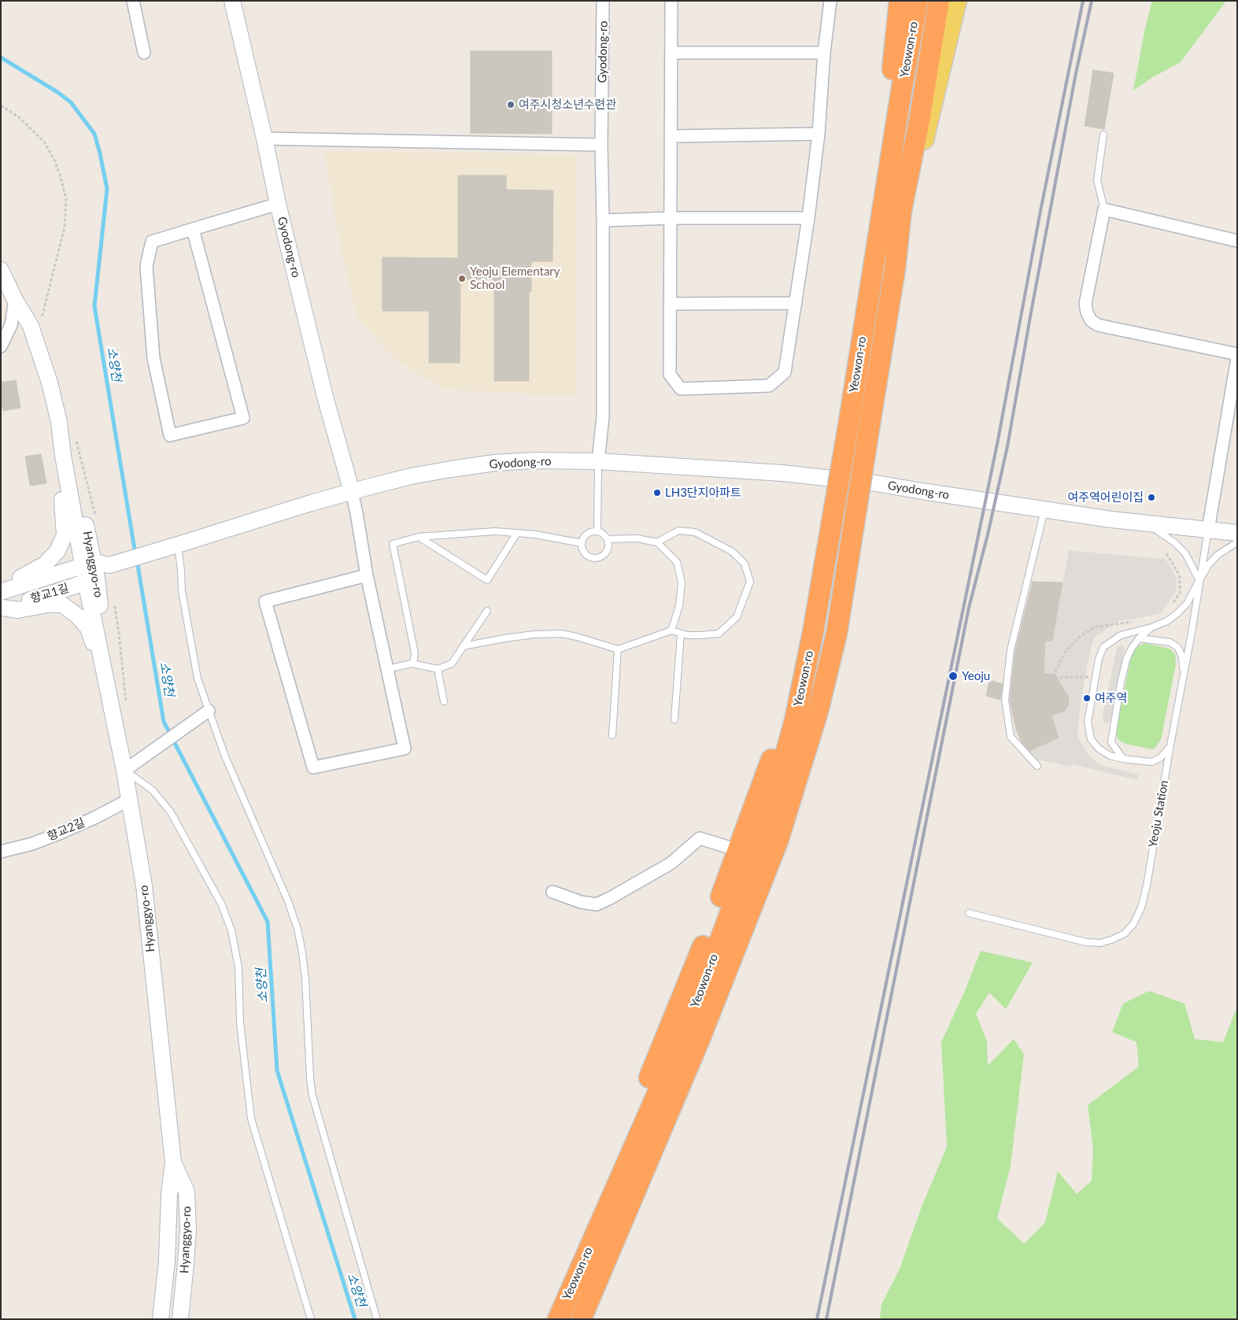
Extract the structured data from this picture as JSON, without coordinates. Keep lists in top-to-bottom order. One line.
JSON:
{"streets":{"highway":["Yeowon-ro"],"street":["Gyodong-ro","Hyanggyo-ro","향교1길","향교2길"],"lane":["Yeoju Station"]},"crossings":[["Gyodong-ro","향교1길"],["Gyodong-ro","Yeoju Station"],["Hyanggyo-ro","향교1길"],["Hyanggyo-ro","향교2길"]],"water":["소양천"],"places":["여주시청소년수련관","Yeoju Elementary School","LH3단지아파트","여주역어린이집","Yeoju","여주역"]}
